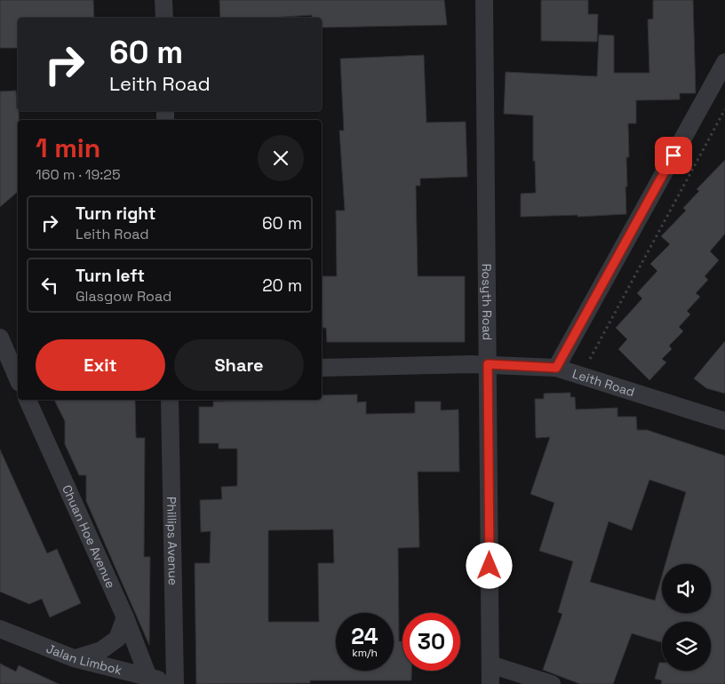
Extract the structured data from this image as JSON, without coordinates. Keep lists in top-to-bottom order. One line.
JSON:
{"streets":{"street":["Rosyth Road","Leith Road","Chuan Hoe Avenue","Phillips Avenue","Jalan Limbok"]},"crossings":[["Rosyth Road","Leith Road"],["Chuan Hoe Avenue","Jalan Limbok"]],"page":{"turn":["60 m","Leith Road"],"heading":["1 min","160 m · 19:25"],"list":[{"name":"Turn right","note":"Leith Road","value":"60 m"},{"name":"Turn left","note":"Glasgow Road","value":"20 m"}],"buttons":["Exit","Share"],"speed":"24 km/h","limit":"30"}}
